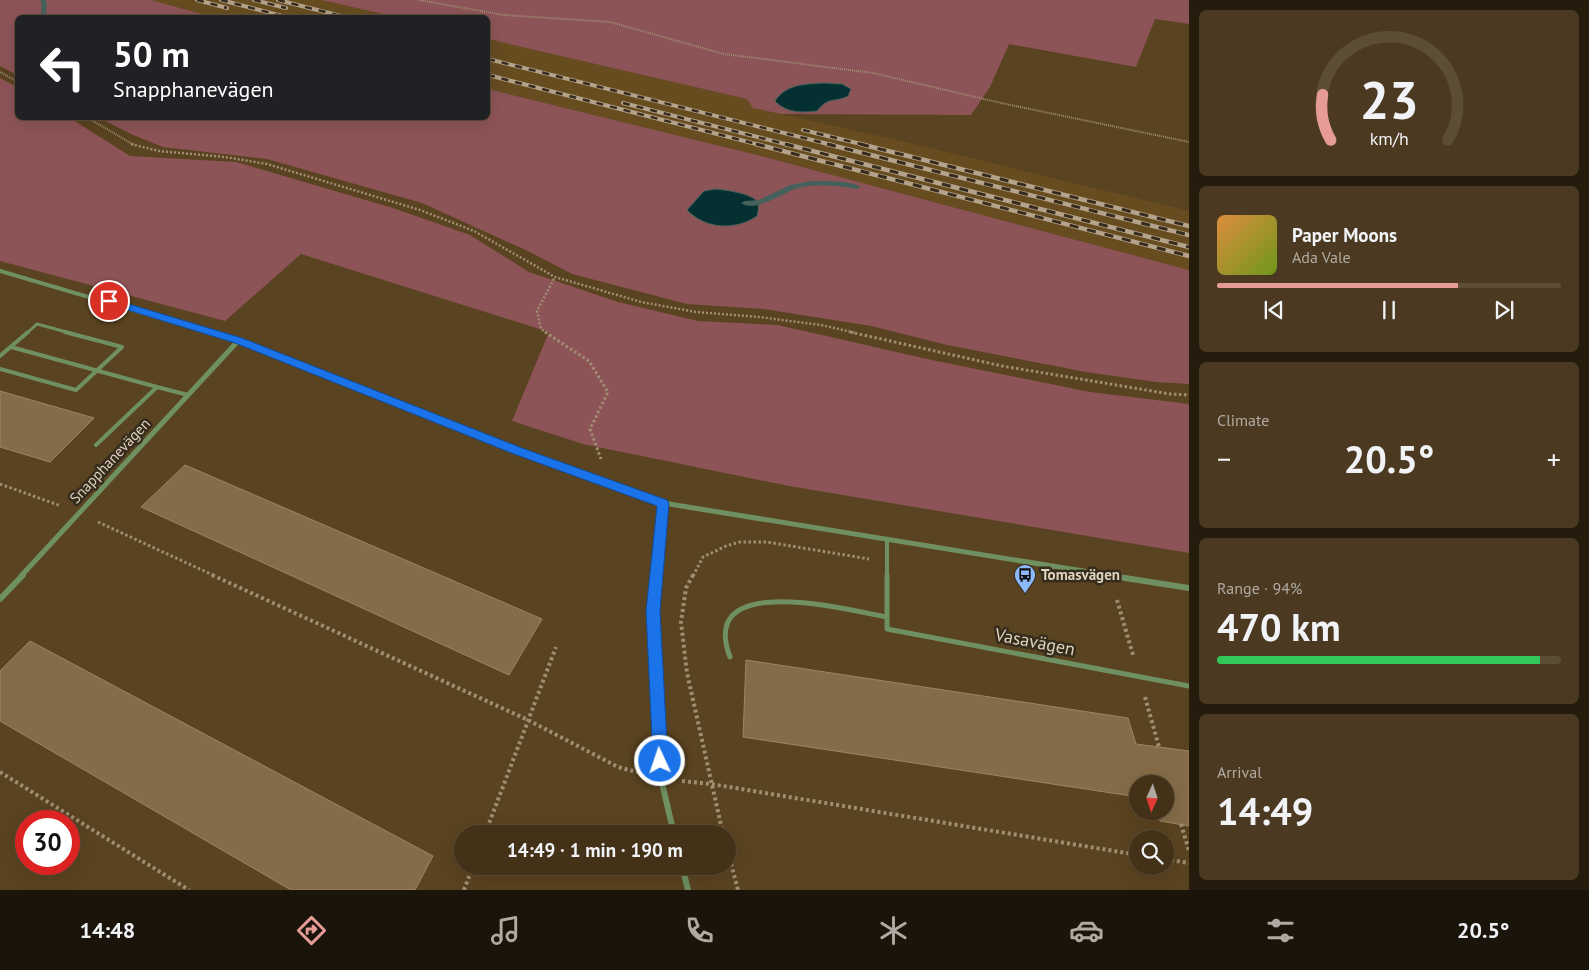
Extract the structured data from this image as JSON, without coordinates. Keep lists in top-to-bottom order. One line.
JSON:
{"streets":{"street":["Snapphanevägen"],"lane":["Vasavägen"]},"places":{"bus stop":["Tomasvägen"]},"north":"bottom","page":{"turn":["50 m","Snapphanevägen"],"song":["Paper Moons","Ada Vale"],"tile":["Climate",["Range · 94%","470 km"],["Arrival","14:49"]],"heat":["−","20.5°","+"],"limit":"30","trip":"14:49 · 1 min · 190 m","tabs":["14:48","20.5°"],"gauge":["23","km/h"]}}
